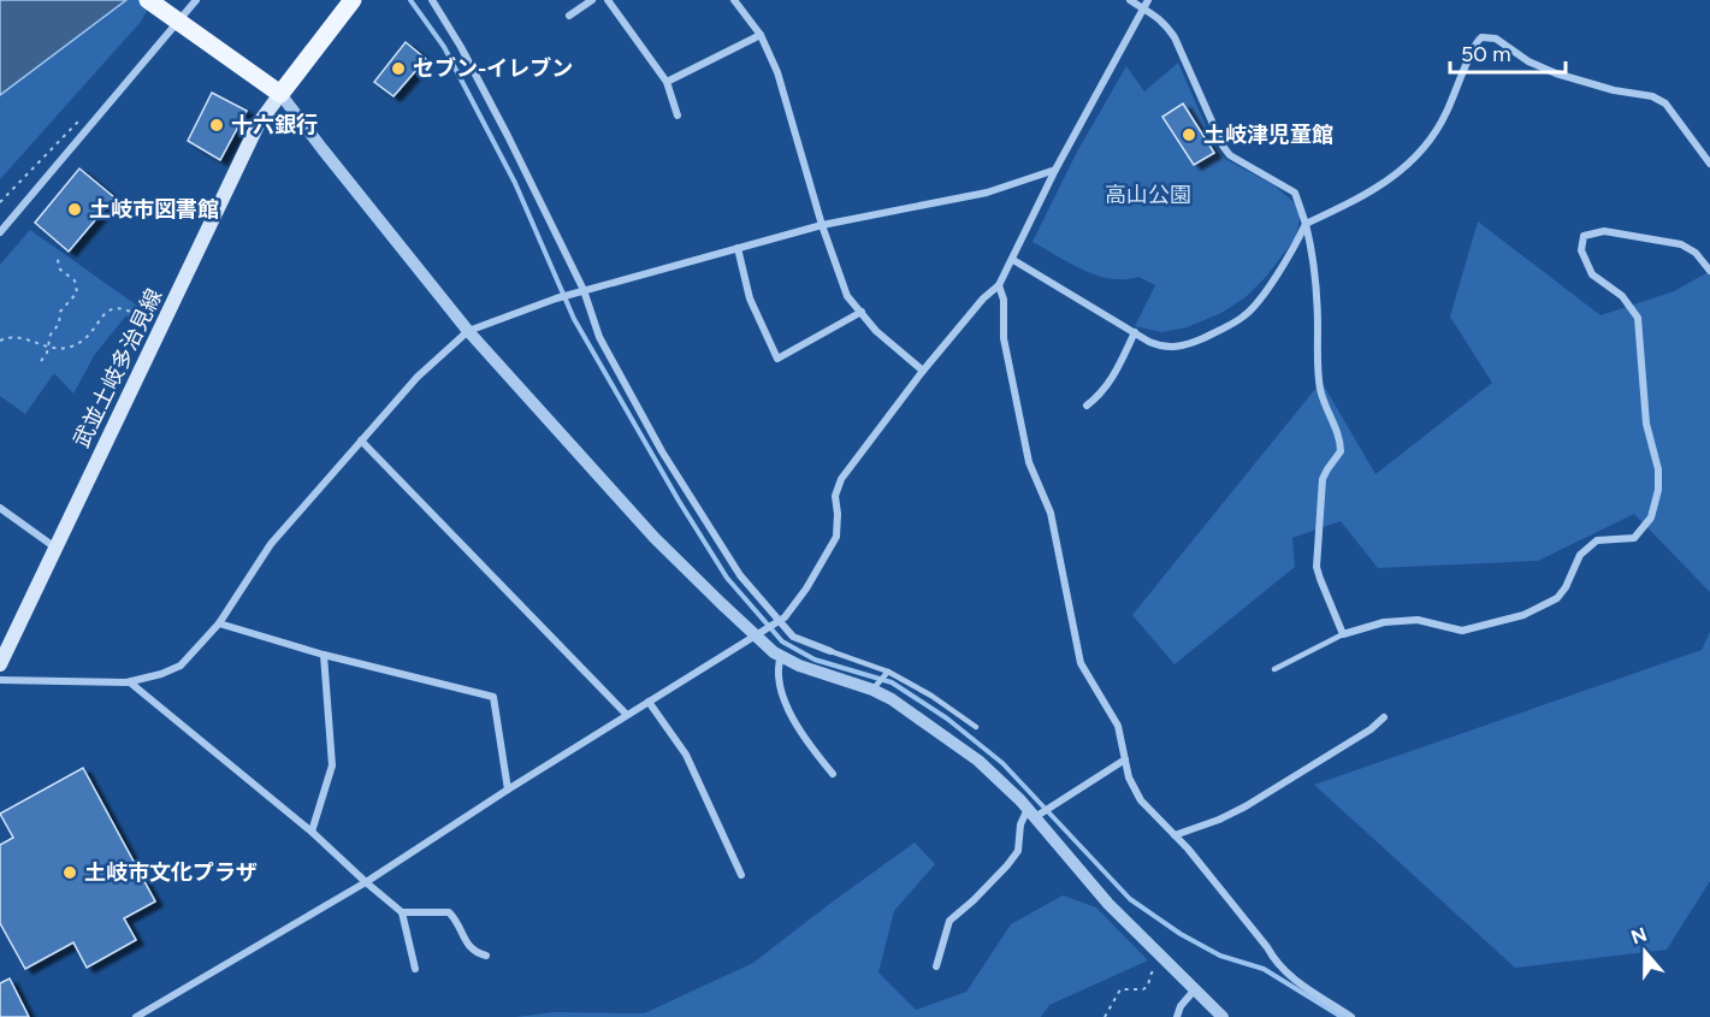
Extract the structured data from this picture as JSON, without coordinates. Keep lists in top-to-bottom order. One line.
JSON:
{"streets":{"main road":["武並土岐多治見線"]},"parks":["高山公園"],"places":["セブン-イレブン","十六銀行","土岐津児童館","土岐市図書館","土岐市文化プラザ"],"scale_bar":"50 m","north":"top"}
